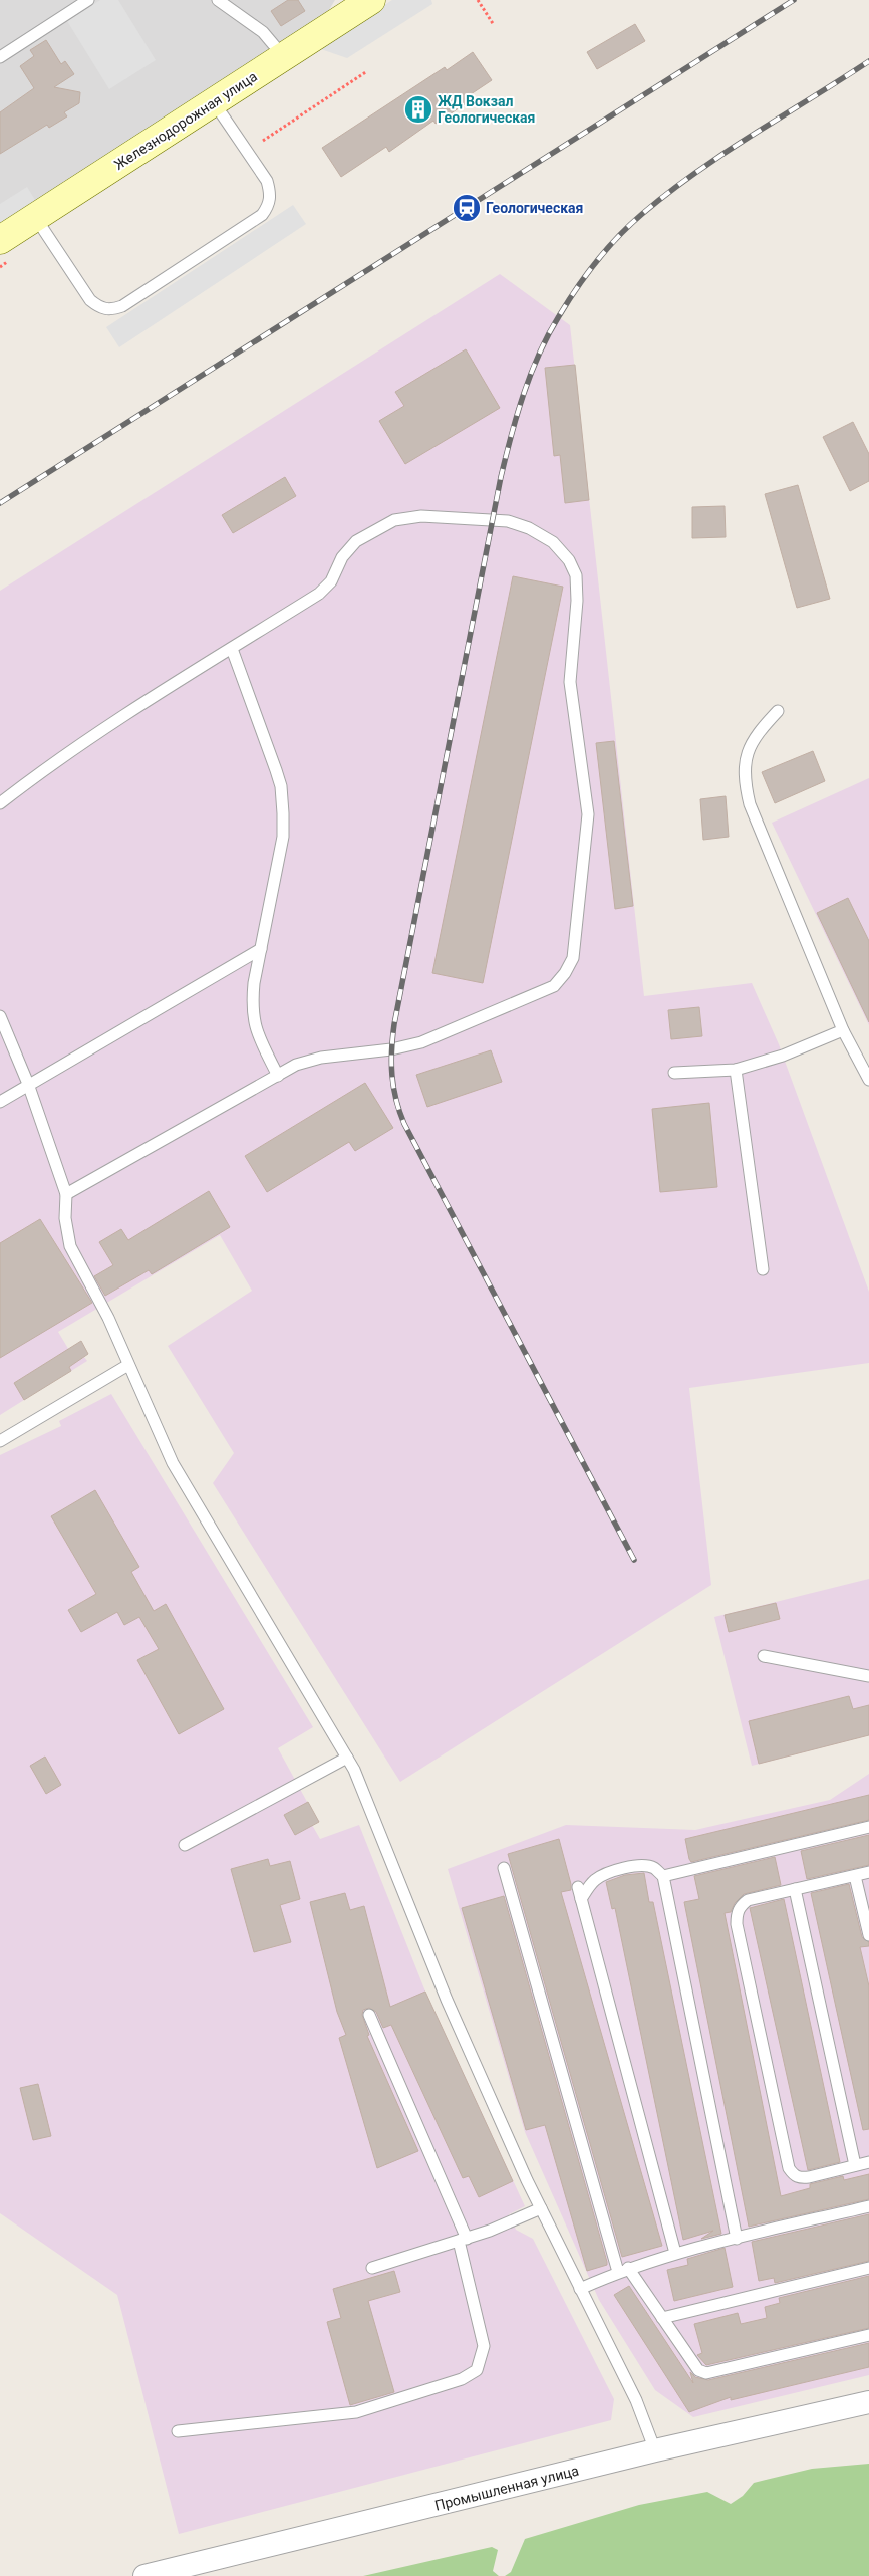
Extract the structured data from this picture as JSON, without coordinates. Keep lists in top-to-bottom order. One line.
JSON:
{"streets":{"main road":["Железнодорожная улица"],"street":["Промышленная улица"]},"places":{"building":["ЖД Вокзал Геологическая"],"station":["Геологическая"]}}
